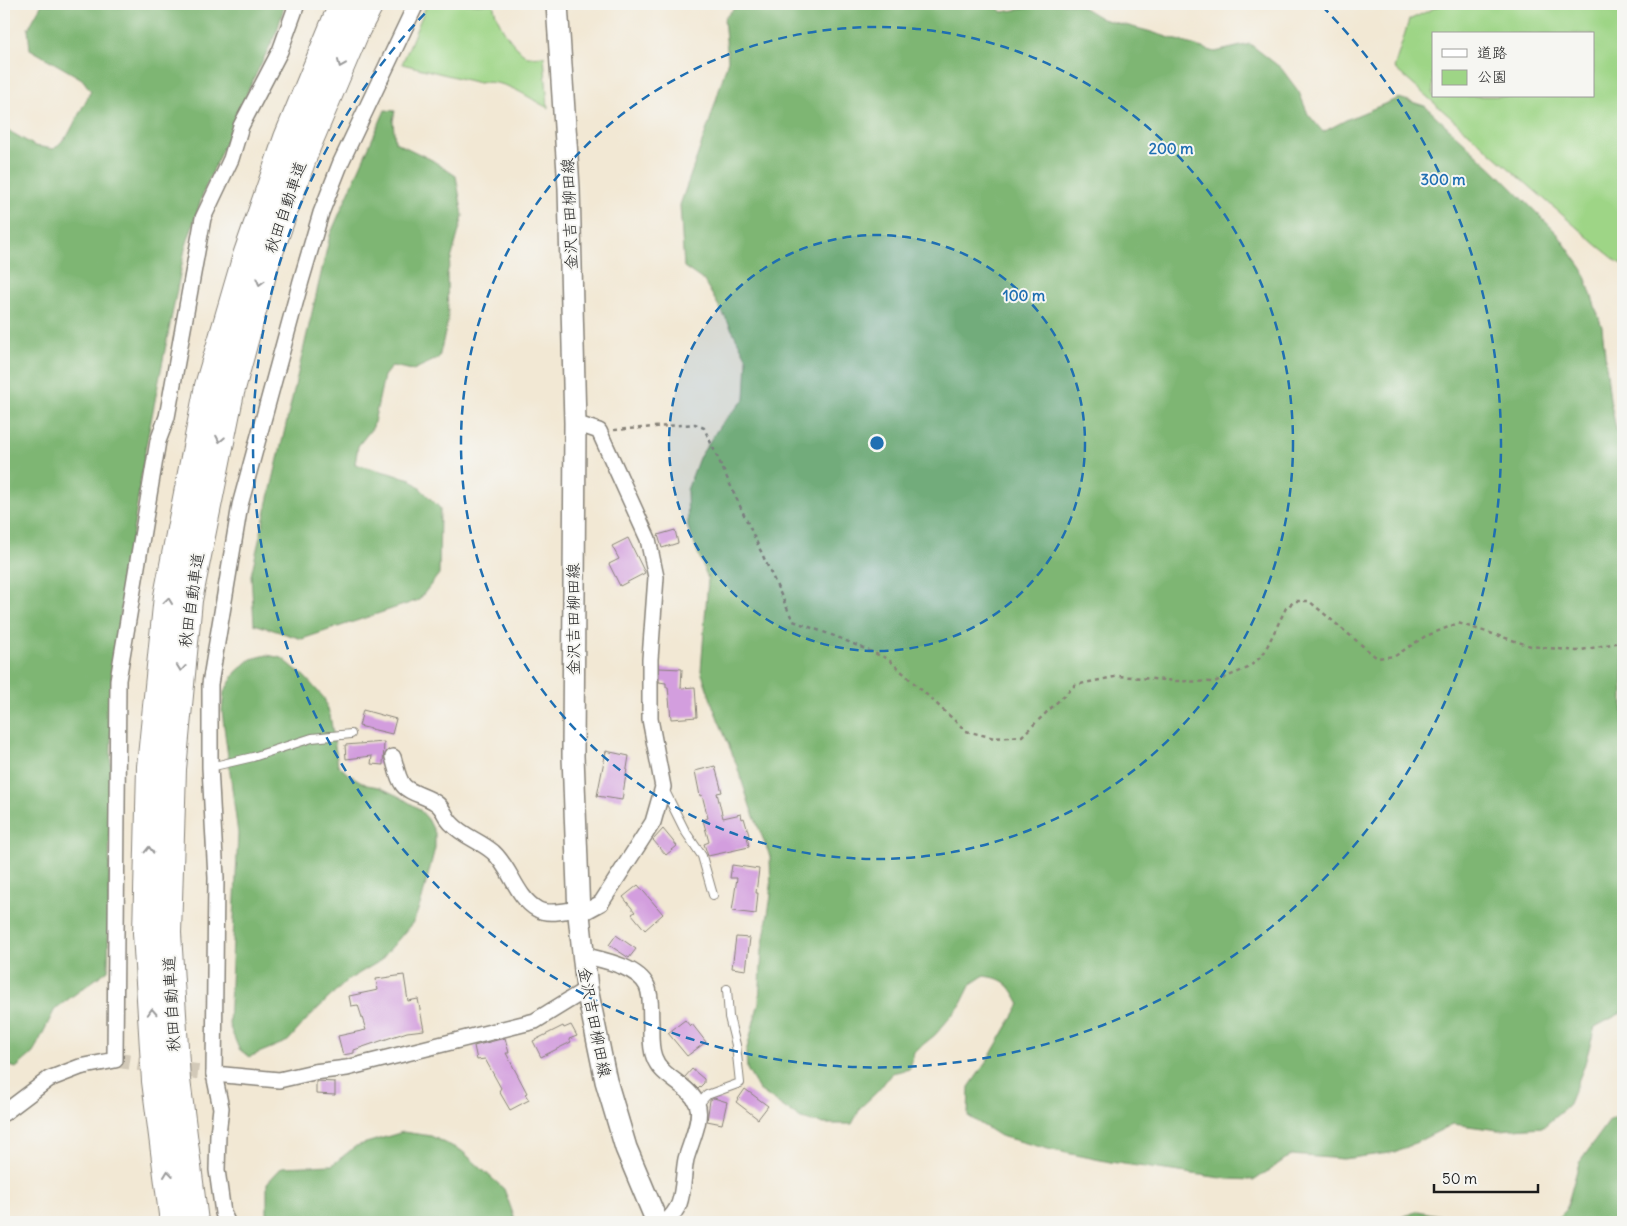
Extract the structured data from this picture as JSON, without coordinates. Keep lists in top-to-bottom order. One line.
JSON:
{"streets":{"highway":["秋田自動車道"],"main road":["金沢吉田柳田線"]},"legend":["道路","公園"],"scale_bar":"50 m","rings":["200 m","300 m","100 m"]}
